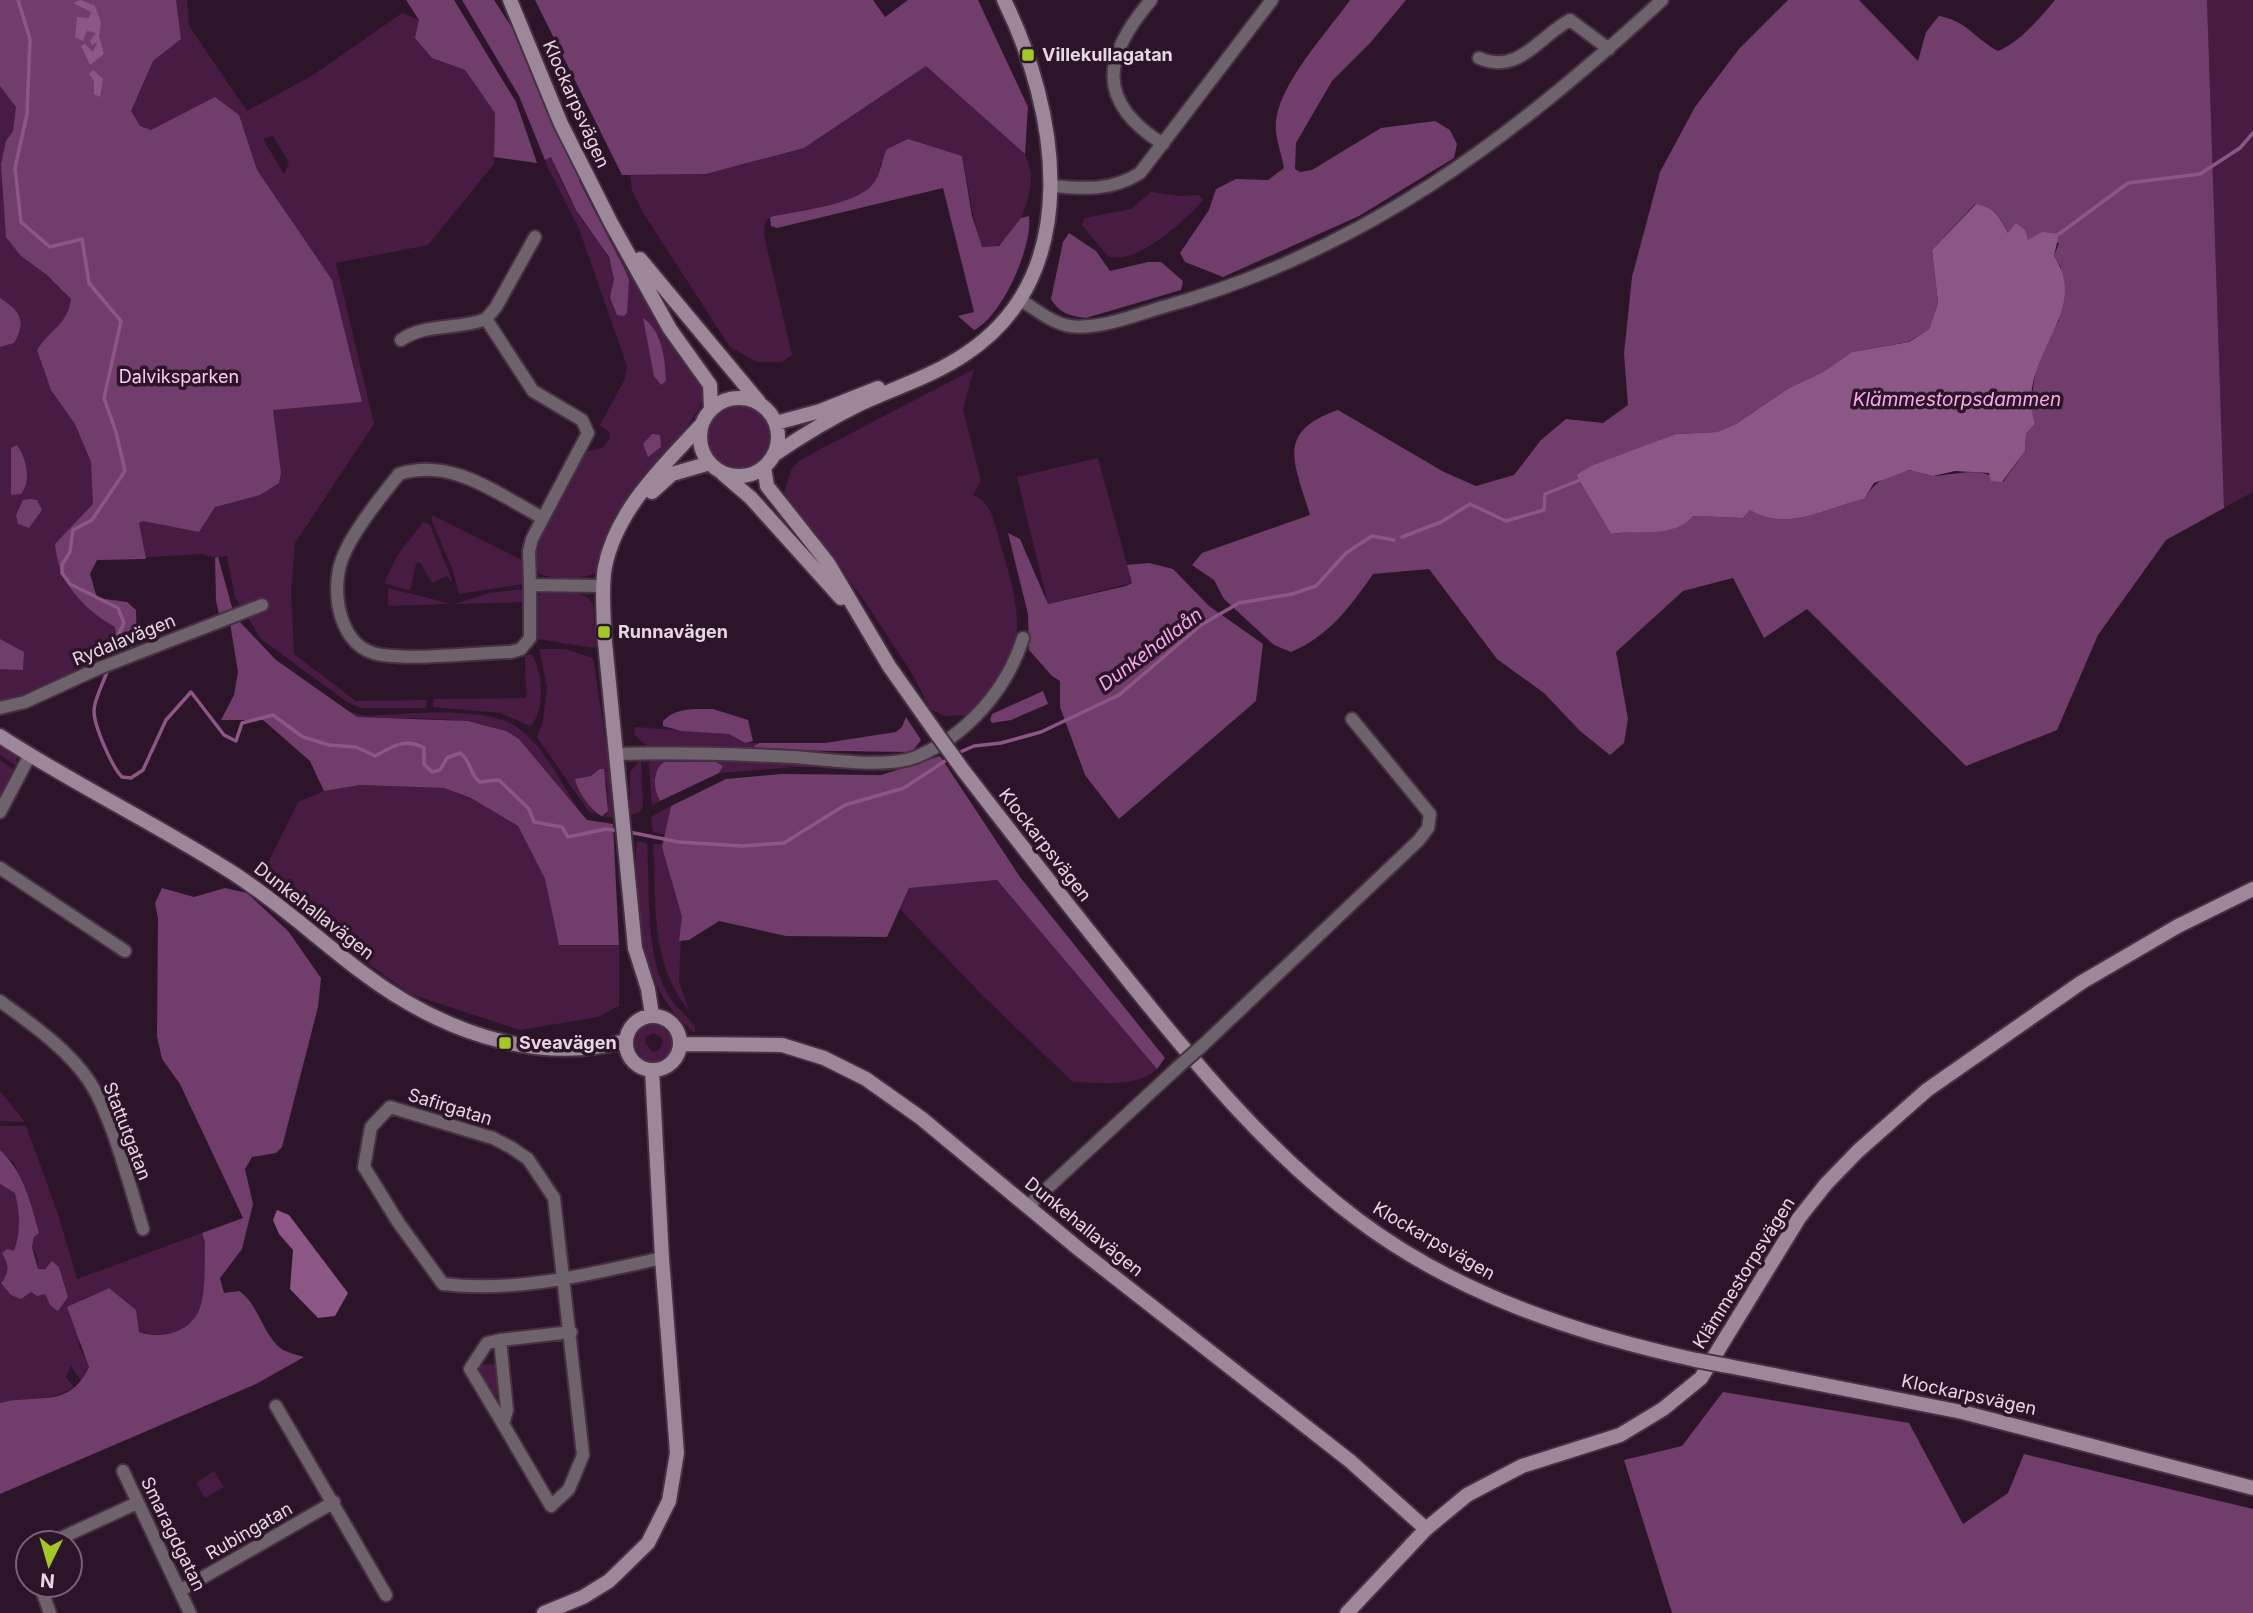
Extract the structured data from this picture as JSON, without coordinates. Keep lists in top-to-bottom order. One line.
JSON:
{"streets":{"street":["Klockarpsvägen","Rydalavägen","Dunkehallavägen","Safirgatan","Stattutgatan","Klämmestorpsvägen","Rubingatan","Smaragdgatan"]},"crossings":[["Dunkehallavägen","Klämmestorpsvägen"],["Rubingatan","Smaragdgatan"]],"water":["Klämmestorpsdammen","Dunkehallaån"],"parks":["Dalviksparken"],"places":{"transit":["Villekullagatan","Runnavägen","Sveavägen"]},"north":"bottom"}
